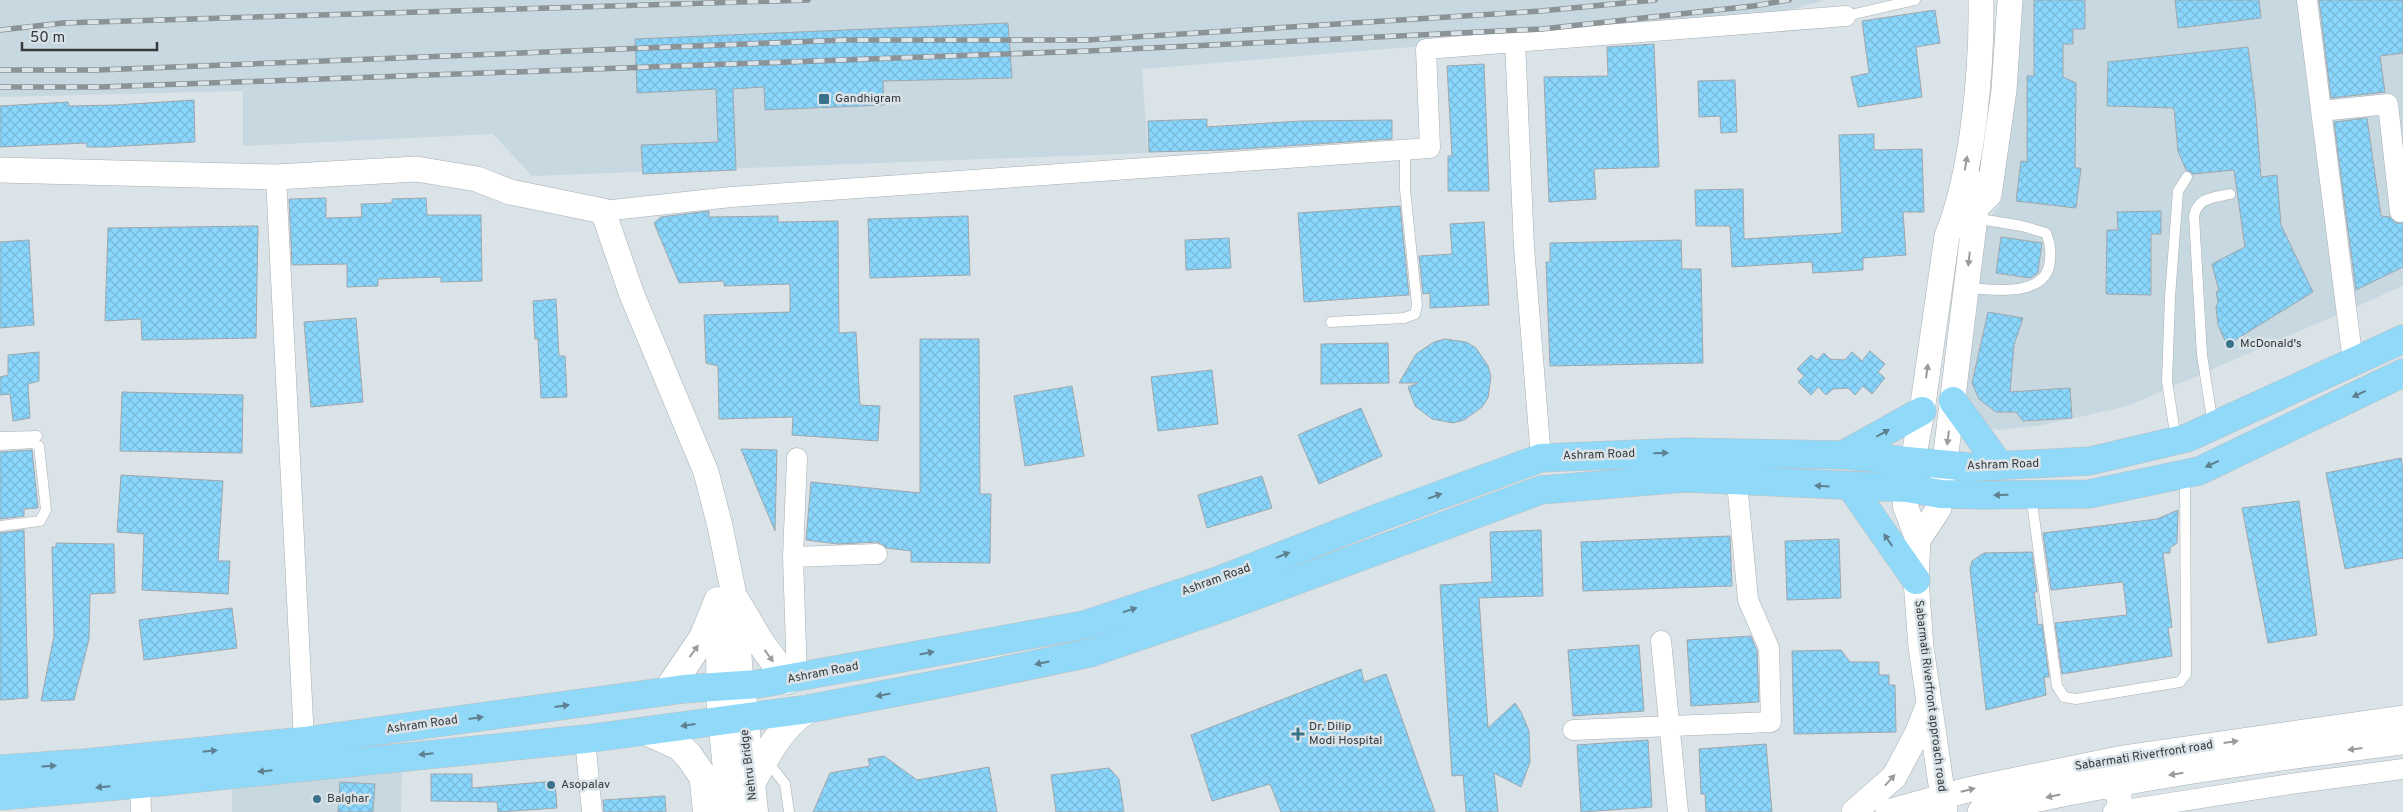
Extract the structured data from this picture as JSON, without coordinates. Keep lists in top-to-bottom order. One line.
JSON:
{"streets":{"main road":["Ashram Road","Nehru Bridge"],"street":["Sabarmati Riverfront approach road","Sabarmati Riverfront road"]},"crossings":[["Sabarmati Riverfront approach road","Sabarmati Riverfront road"]],"places":{"transit":["Gandhigram"],"other":["McDonald's","Asopalav","Balghar"],"health":["Dr. Dilip Modi Hospital"]},"scale_bar":"50 m"}
